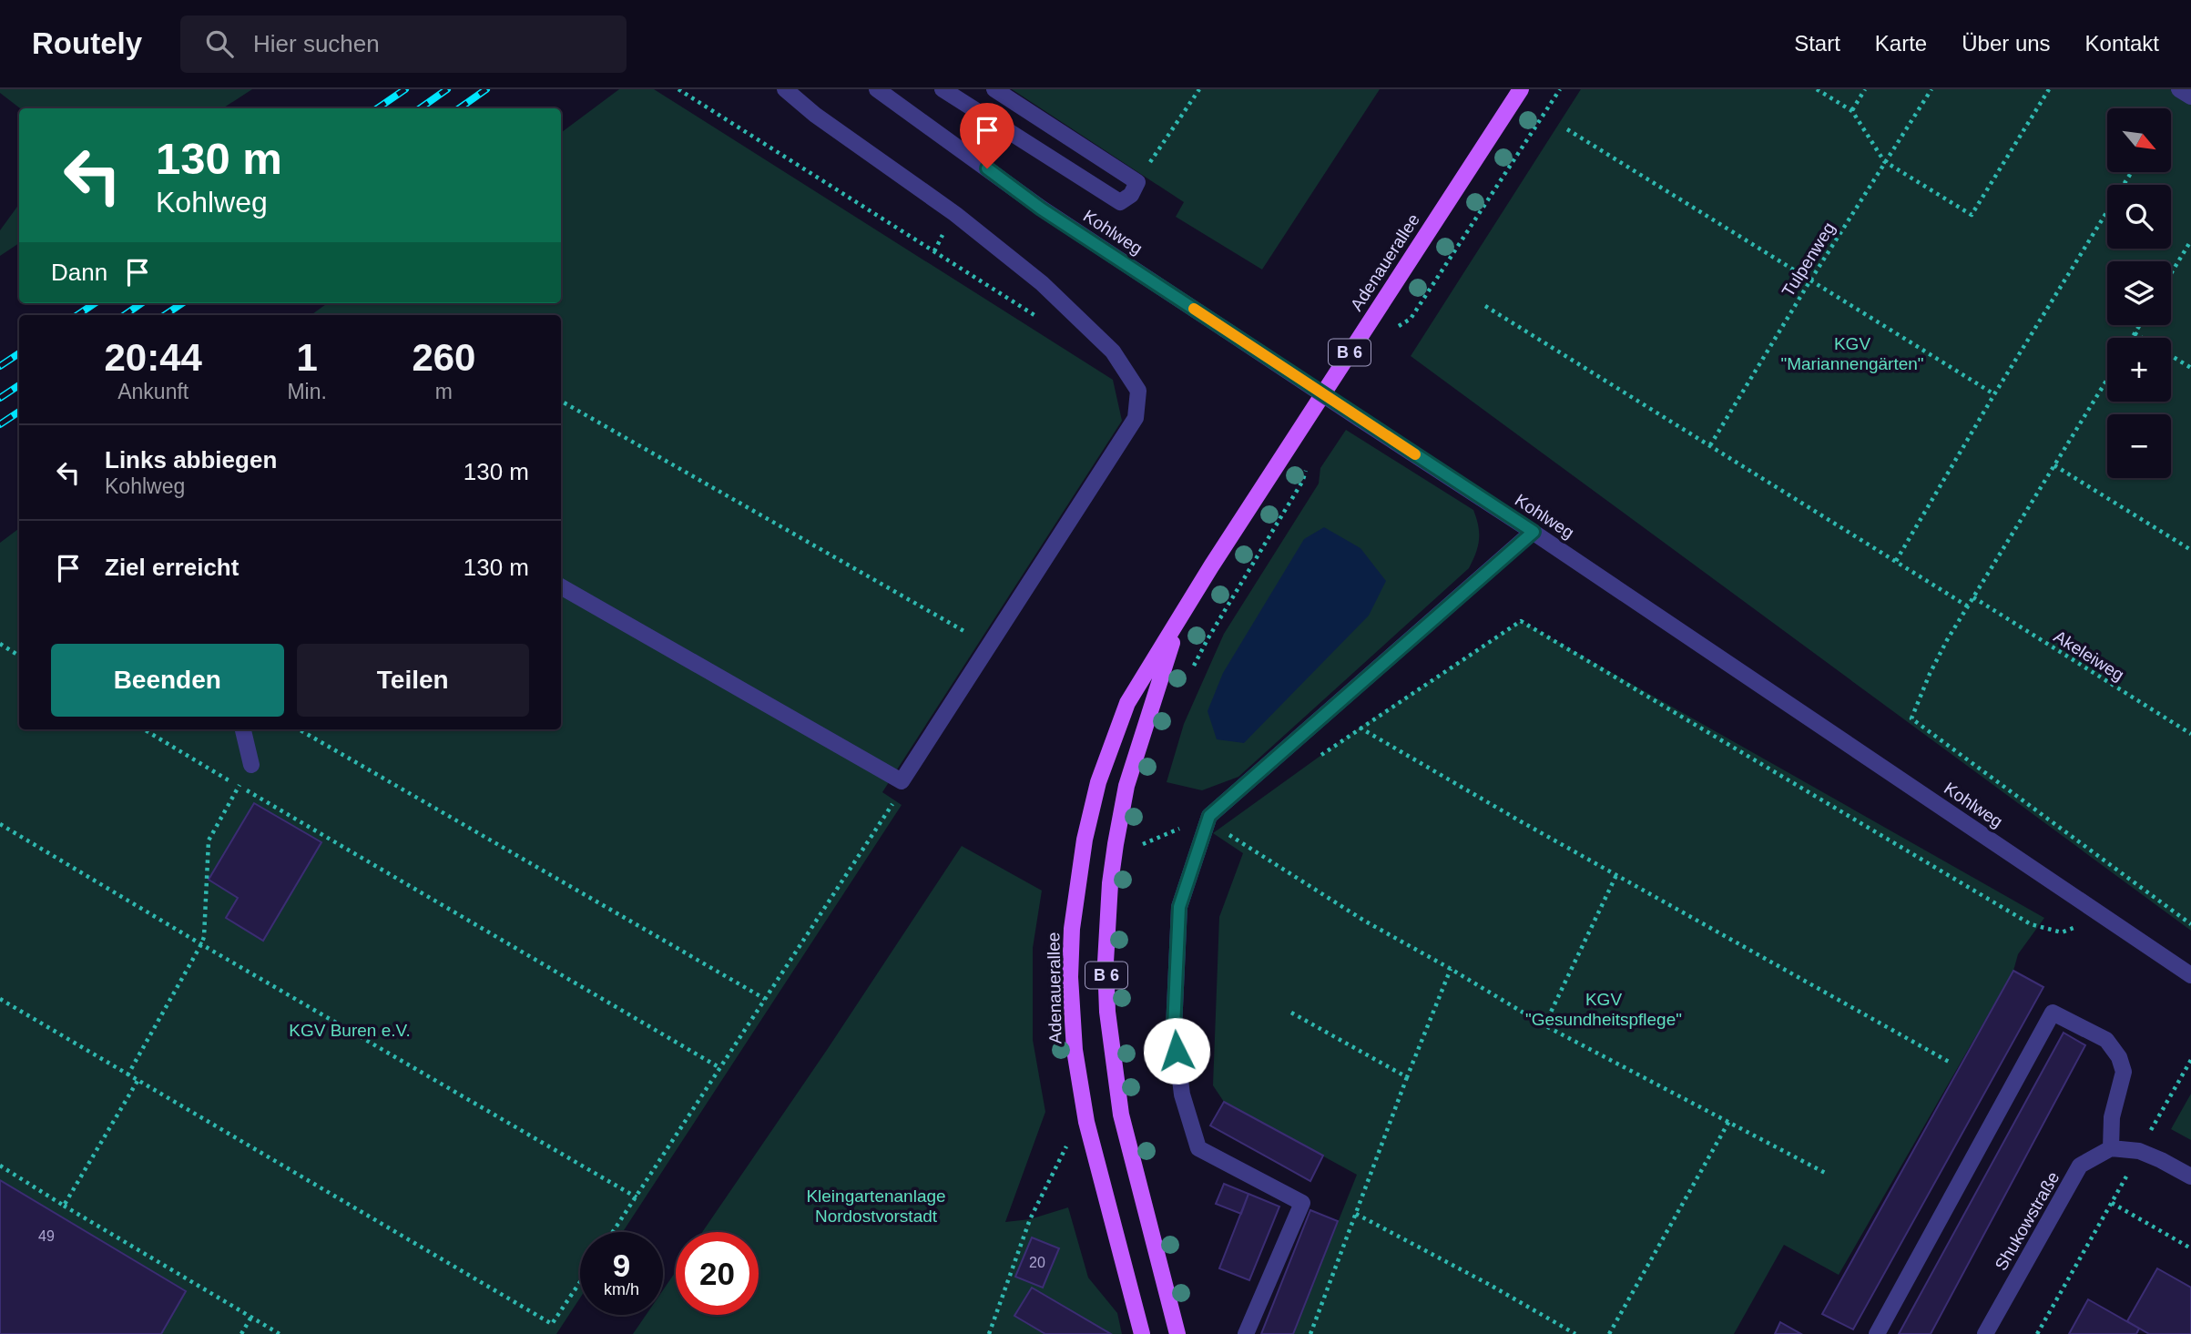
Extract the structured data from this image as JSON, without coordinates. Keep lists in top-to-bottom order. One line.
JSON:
{"streets":{"main road":["Adenauerallee","B 6"],"street":["Kohlweg","Shukowstraße"],"path":["Tulpenweg","Akeleiweg"]},"parks":["KGV \"Mariannengärten\"","KGV \"Gesundheitspflege\"","KGV Buren e.V.","Kleingartenanlage Nordostvorstadt"],"house_numbers":["49","20"],"north":"bottom right","page":{"header":"Routely","search":"Hier suchen","nav":["Start","Karte","Über uns","Kontakt"],"map_buttons":["+","−"],"turn":["130 m","Kohlweg"],"then":"Dann","eta":["20:44","Ankunft","1","Min.","260","m"],"list":[{"name":"Links abbiegen","note":"Kohlweg","value":"130 m"},{"name":"Ziel erreicht","value":"130 m"}],"buttons":["Beenden","Teilen"],"speed":"9 km/h","limit":"20"}}
